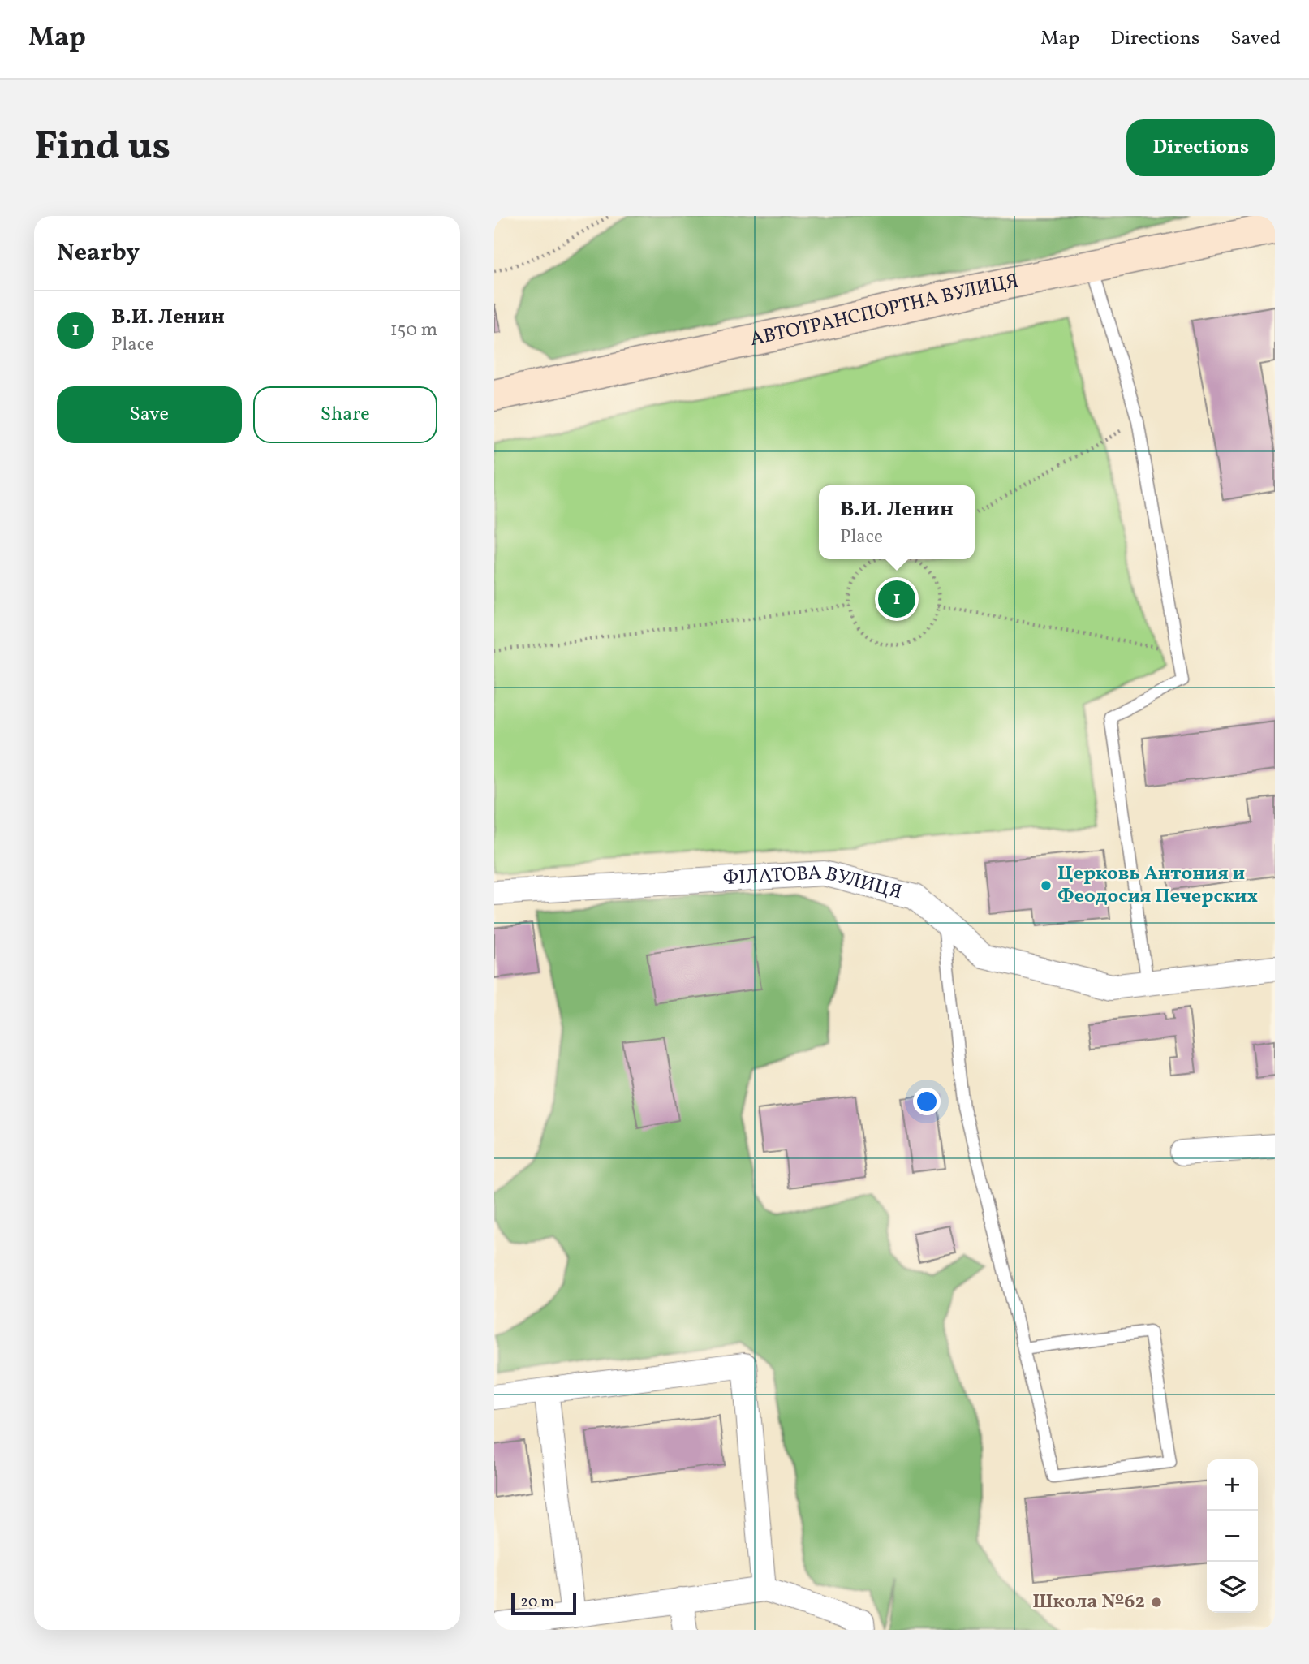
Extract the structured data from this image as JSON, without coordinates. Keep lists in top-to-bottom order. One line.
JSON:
{"streets":{"main road":["АВТОТРАНСПОРТНА ВУЛИЦЯ"],"street":["ФІЛАТОВА ВУЛИЦЯ"]},"places":["Церковь Антония и Феодосия Печерских","Школа №62"],"scale_bar":"20 m","page":{"header":"Map","nav":["Map","Directions","Saved"],"buttons":["Directions",["Save","Share"]],"title":"Find us","heading":"Nearby","list":[{"mark":"1","name":"В.И. Ленин","note":"Place","value":"150 m"}],"popup":["В.И. Ленин","Place"],"pins":"1","map_buttons":["+","−"],"scale":"20 m"}}
